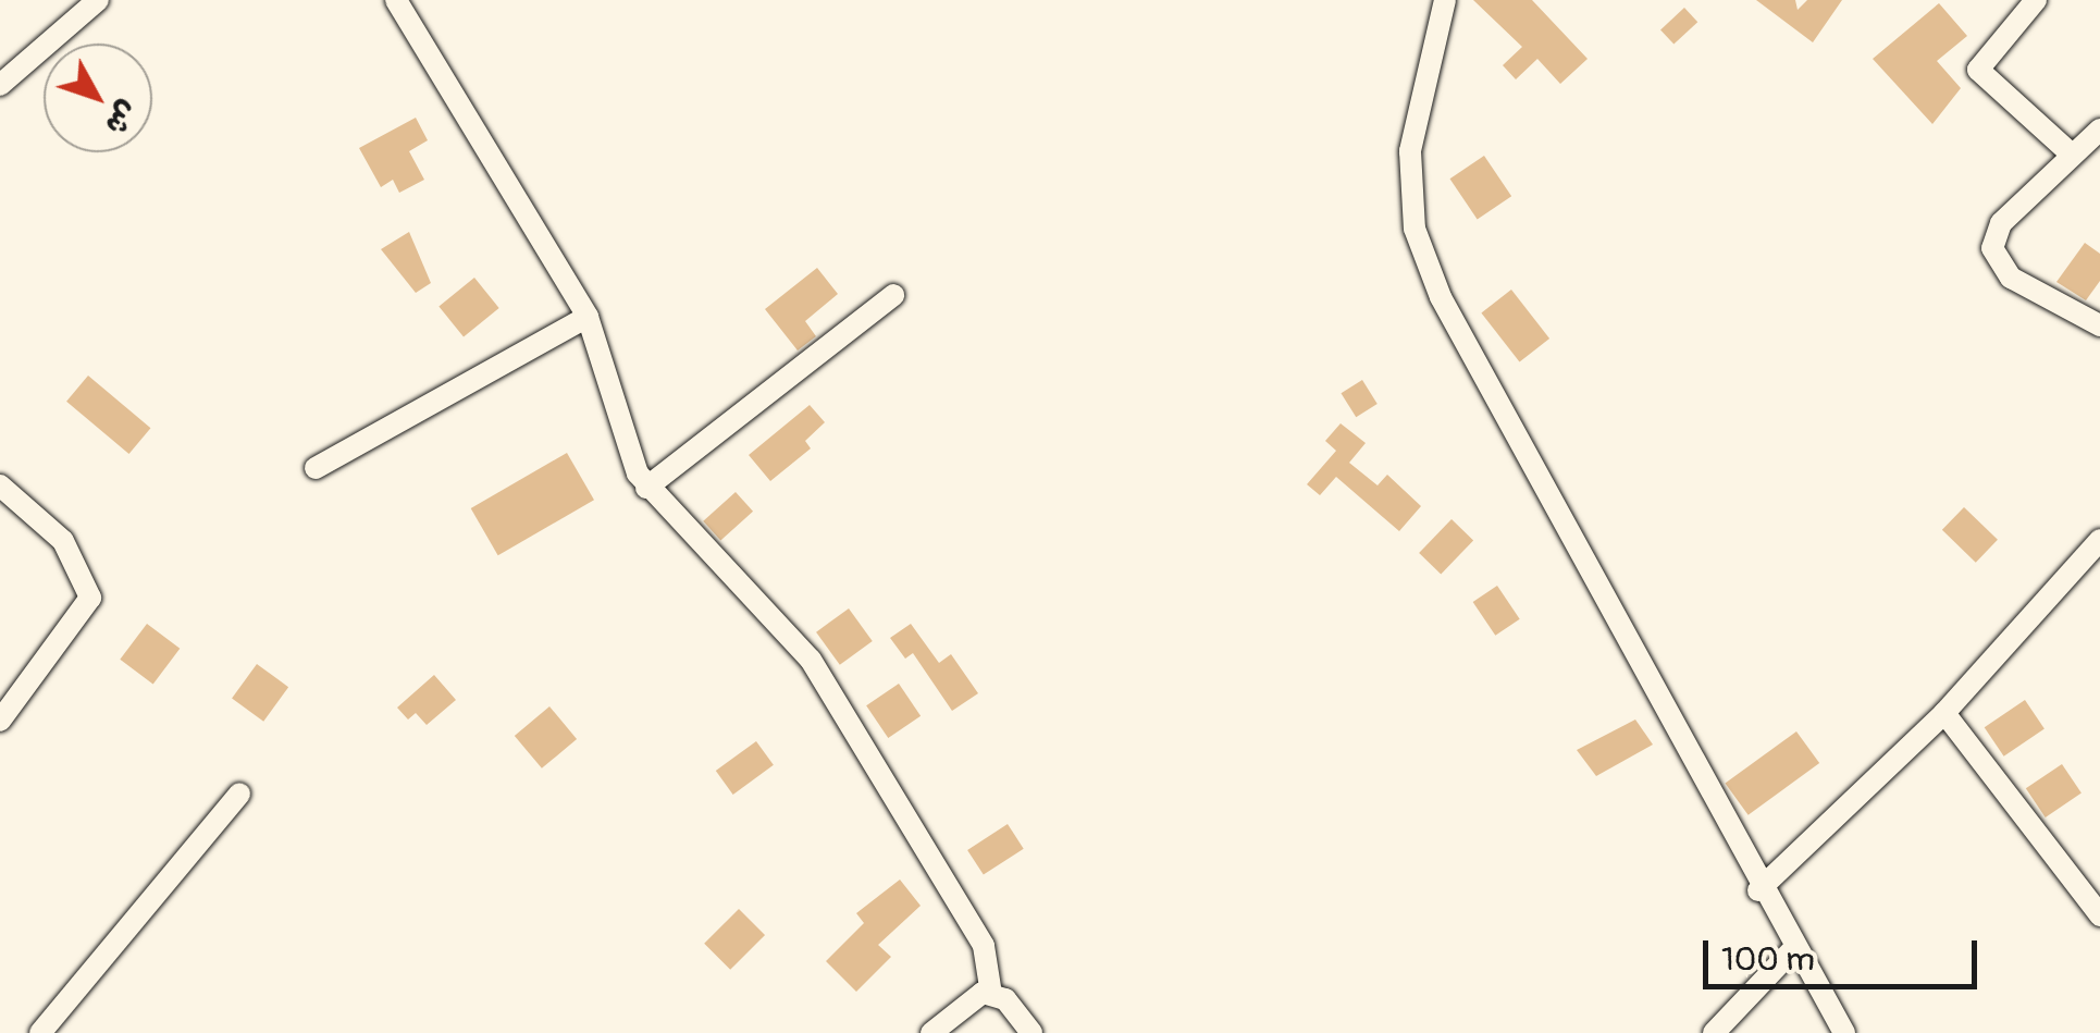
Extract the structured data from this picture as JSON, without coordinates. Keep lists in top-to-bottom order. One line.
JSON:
{"scale_bar":"100 m","north":"bottom right"}
